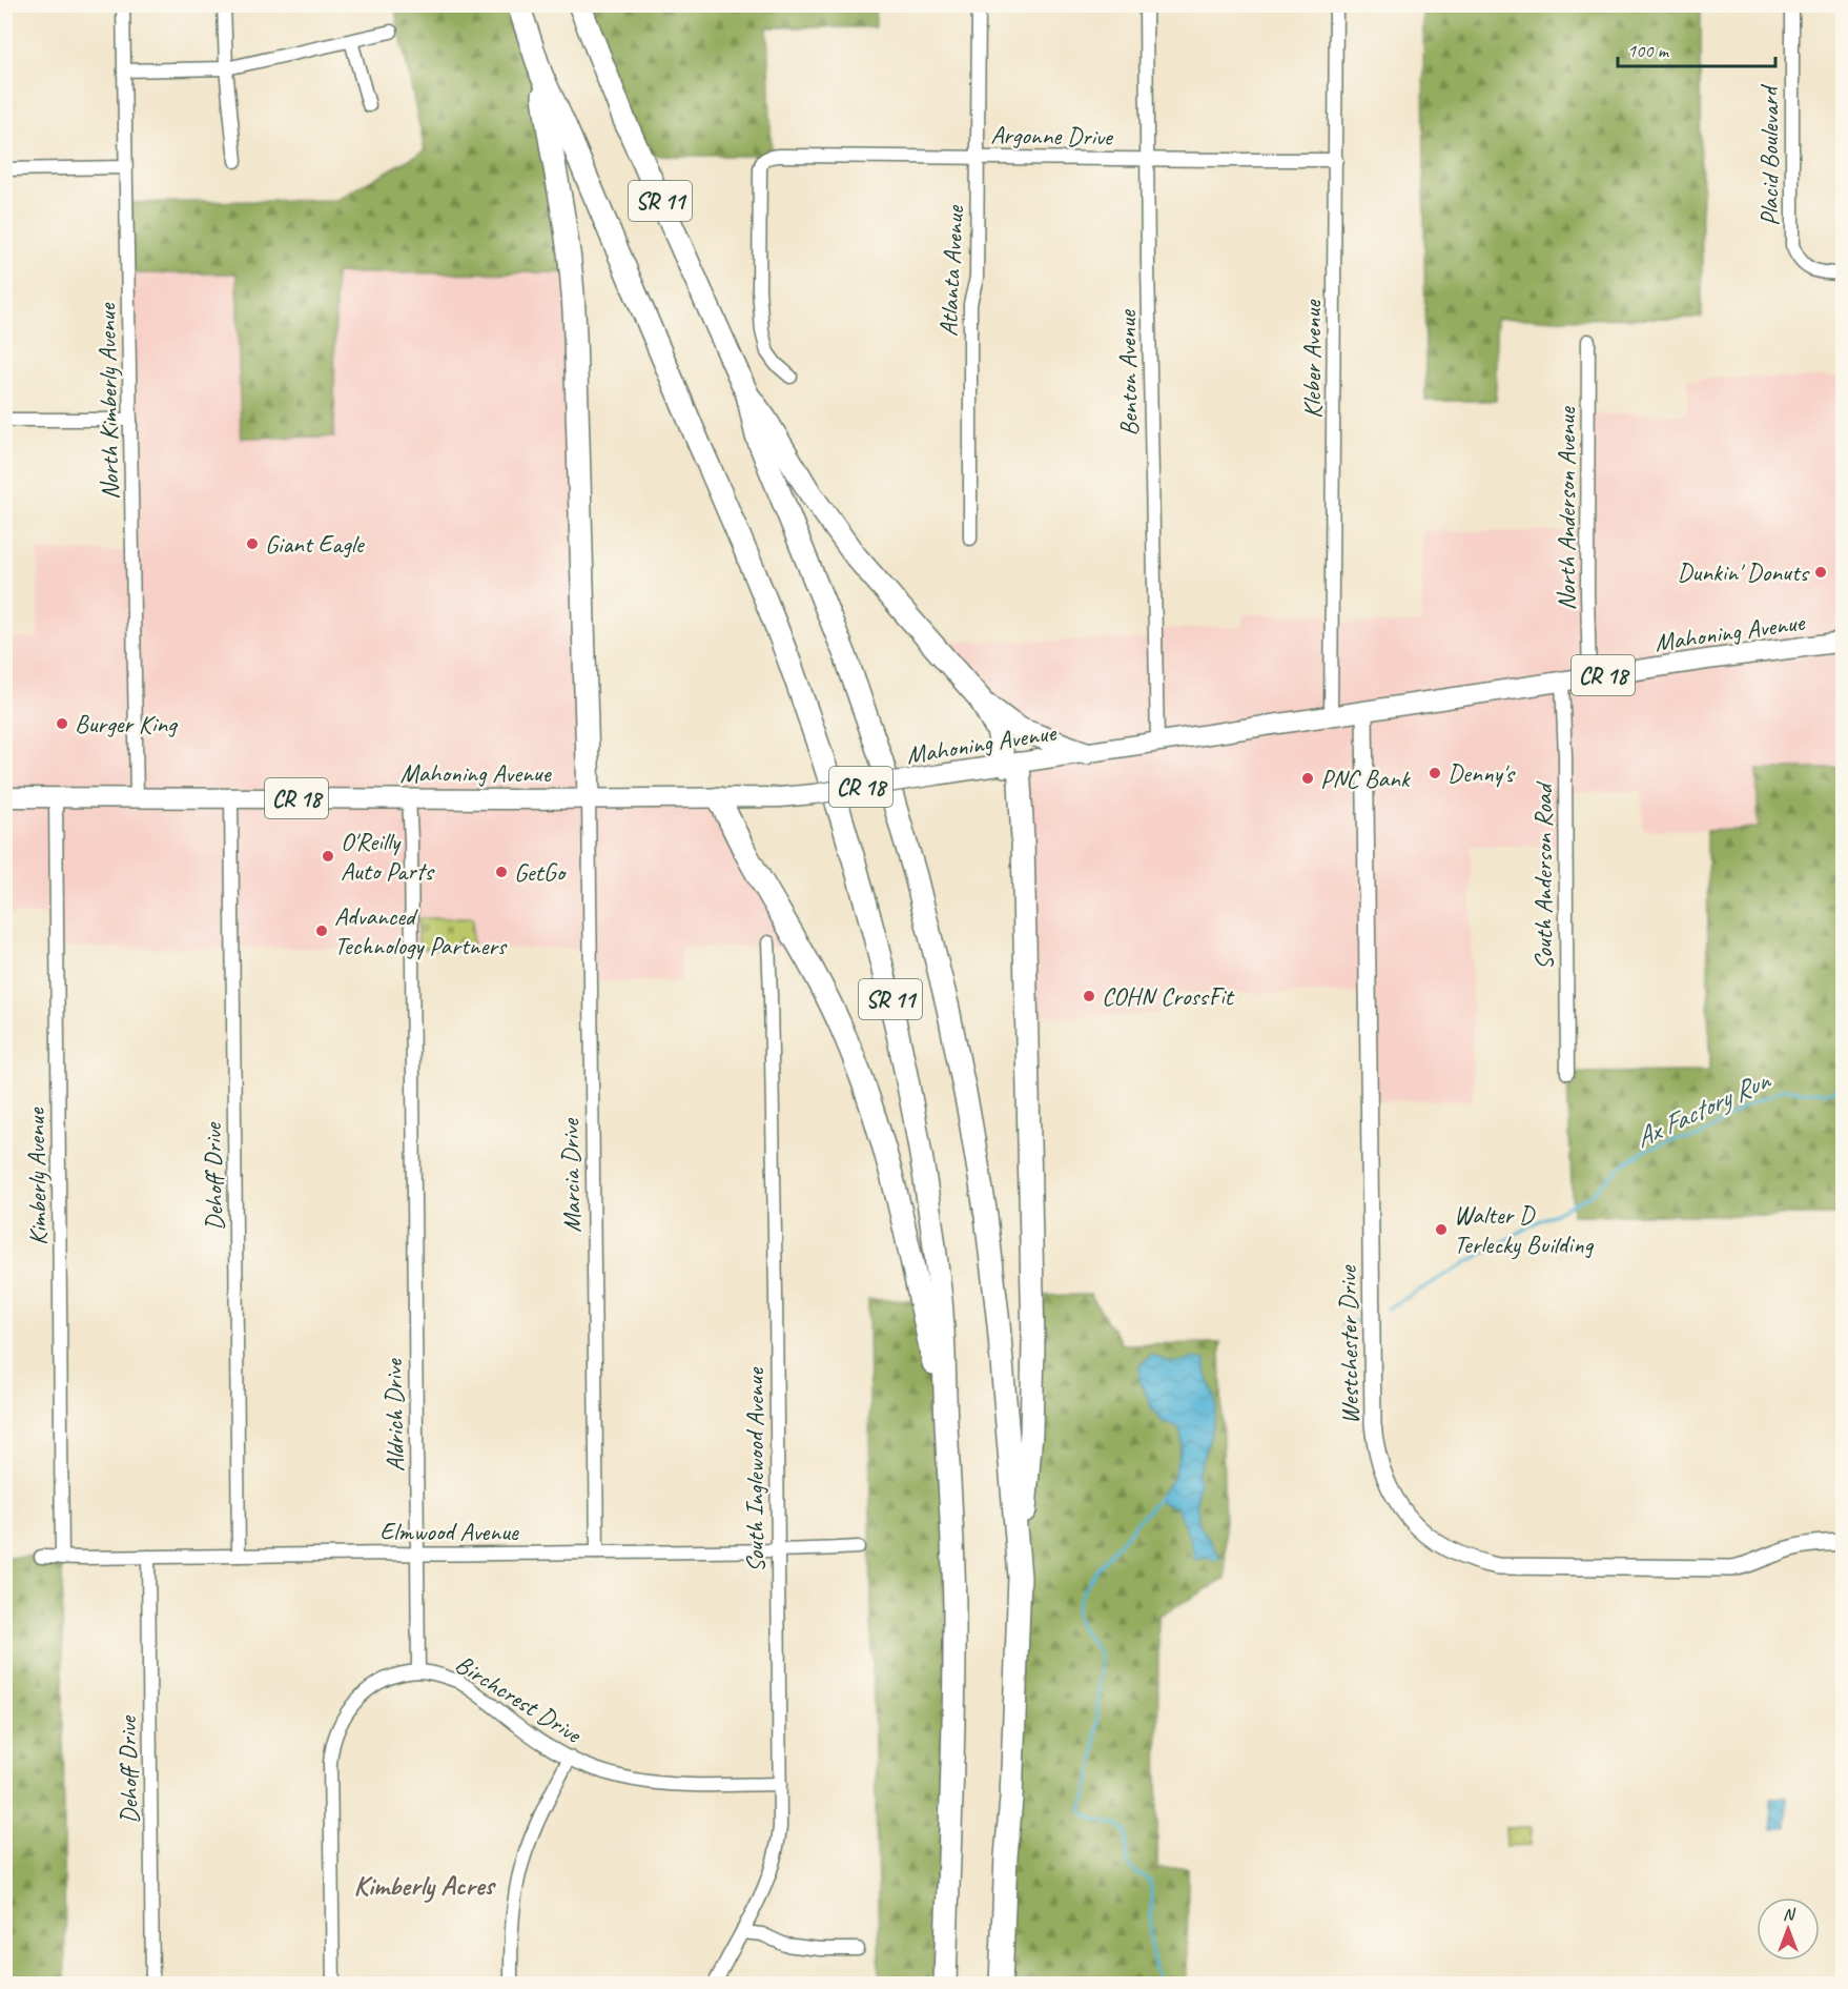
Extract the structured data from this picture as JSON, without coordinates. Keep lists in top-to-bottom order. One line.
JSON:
{"streets":{"highway":["SR 11"],"main road":["Mahoning Avenue","CR 18"],"street":["Argonne Drive","Placid Boulevard","Atlanta Avenue","Kleber Avenue","Benton Avenue","North Kimberly Avenue","North Anderson Avenue","South Anderson Road","Marcia Drive","Kimberly Avenue","Dehoff Drive","Westchester Drive","Aldrich Drive","South Inglewood Avenue","Elmwood Avenue","Birchcrest Drive"]},"crossings":[["Argonne Drive","Atlanta Avenue"],["Argonne Drive","Kleber Avenue"],["Argonne Drive","Benton Avenue"],["Kleber Avenue","Mahoning Avenue"],["Benton Avenue","Mahoning Avenue"],["North Kimberly Avenue","Mahoning Avenue"],["North Anderson Avenue","Mahoning Avenue"],["Mahoning Avenue","South Anderson Road"],["Mahoning Avenue","Marcia Drive"],["Mahoning Avenue","Kimberly Avenue"],["Mahoning Avenue","Dehoff Drive"],["Mahoning Avenue","Westchester Drive"],["Mahoning Avenue","Aldrich Drive"],["Marcia Drive","Elmwood Avenue"],["Kimberly Avenue","Elmwood Avenue"],["Dehoff Drive","Elmwood Avenue"],["Aldrich Drive","Elmwood Avenue"],["Aldrich Drive","Birchcrest Drive"],["South Inglewood Avenue","Elmwood Avenue"],["South Inglewood Avenue","Birchcrest Drive"]],"districts":["Kimberly Acres"],"water":["Ax Factory Run"],"places":["Giant Eagle","Dunkin' Donuts","Burger King","Denny's","PNC Bank","O'Reilly Auto Parts","GetGo","Advanced Technology Partners","COHN CrossFit","Walter D Terlecky Building"],"scale_bar":"100 m","north":"top"}
